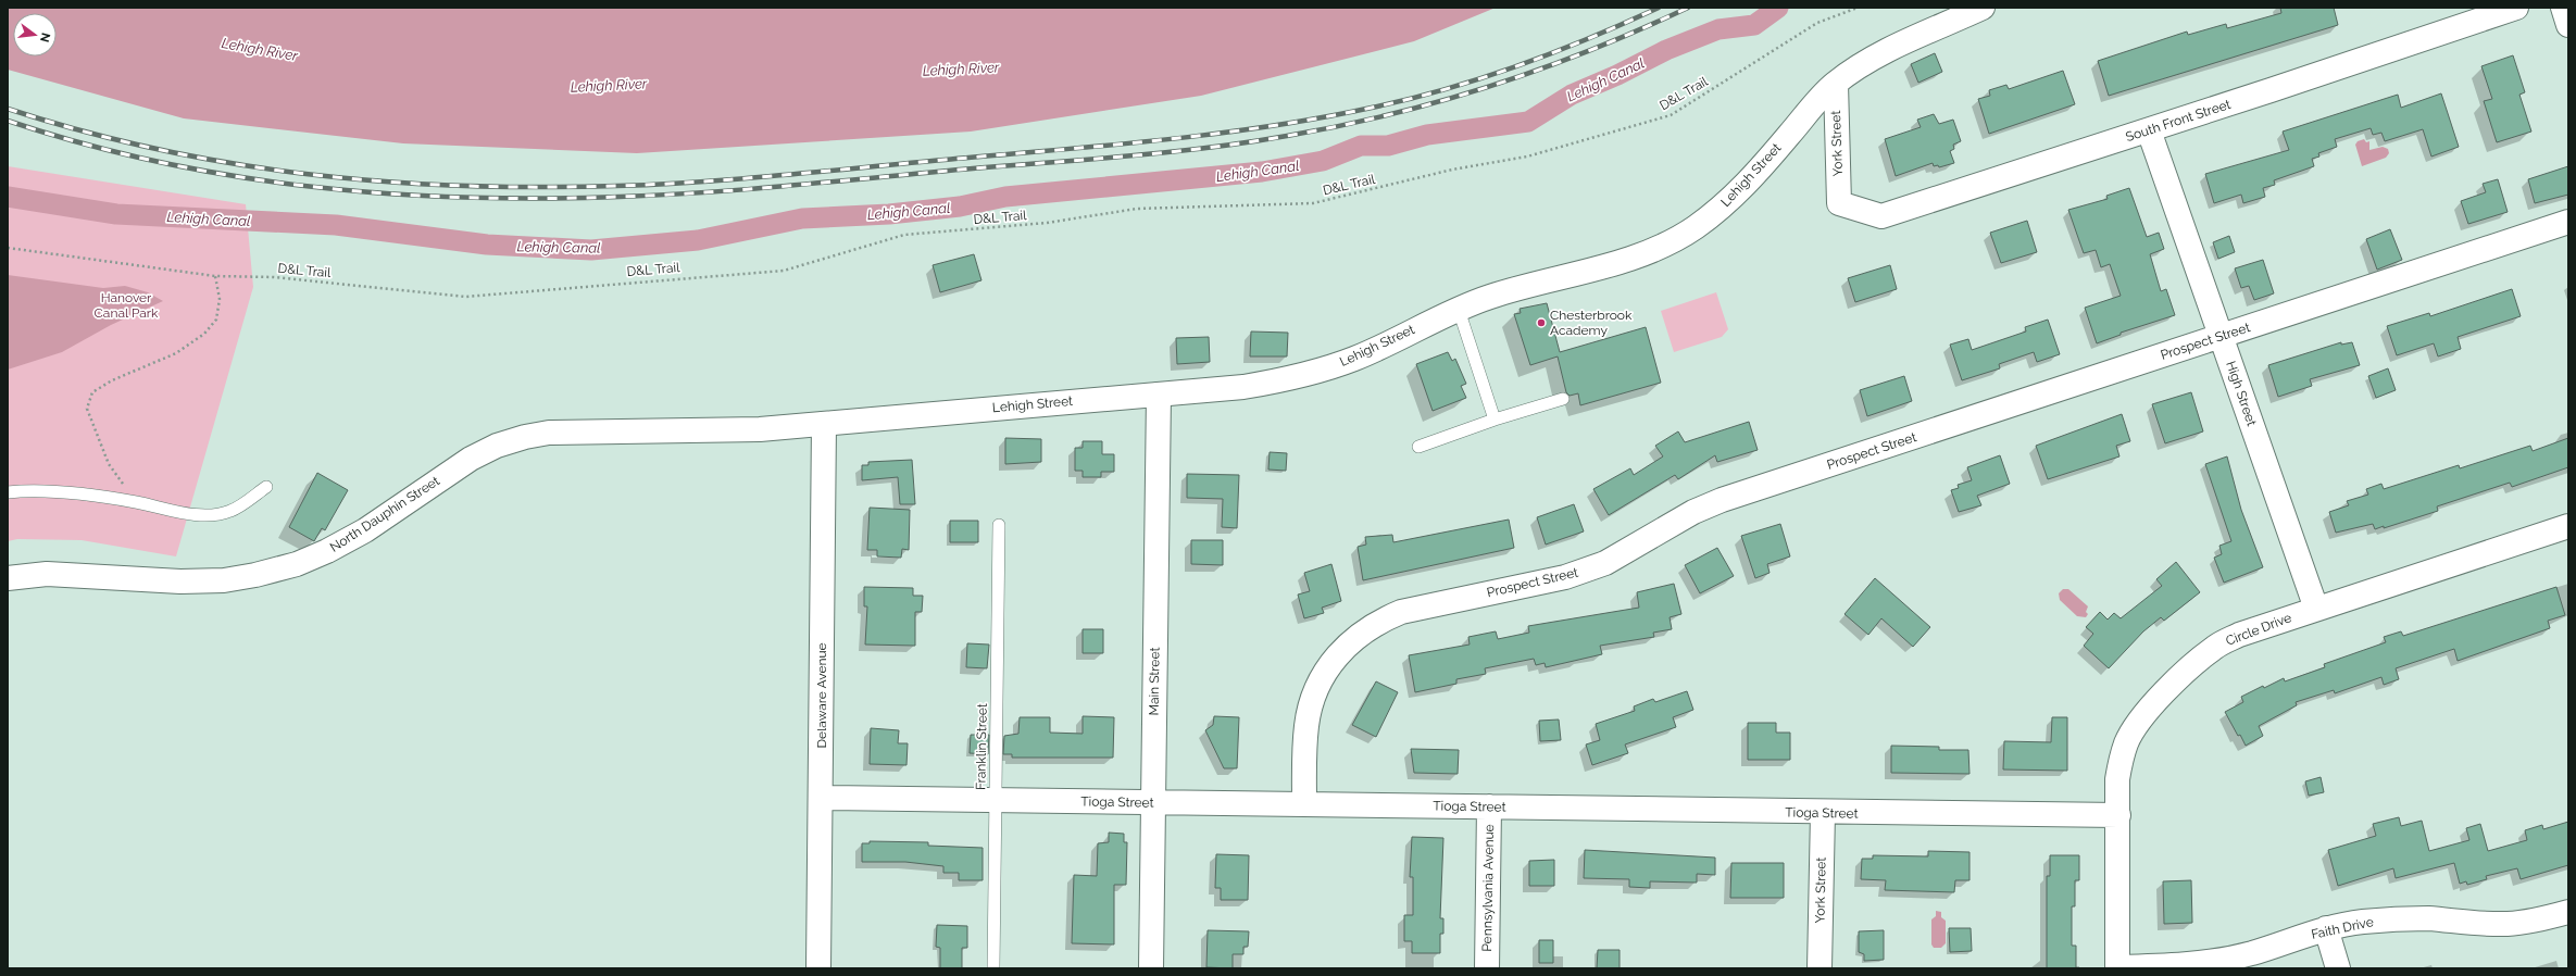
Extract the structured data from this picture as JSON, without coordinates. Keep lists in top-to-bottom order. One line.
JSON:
{"streets":{"street":["South Front Street","York Street","Lehigh Street","Prospect Street","High Street","North Dauphin Street","Circle Drive","Main Street","Delaware Avenue","Tioga Street","Pennsylvania Avenue","Faith Drive"],"lane":["Franklin Street"],"path":["D&L Trail"]},"crossings":[["South Front Street","York Street"],["South Front Street","High Street"],["York Street","Lehigh Street"],["York Street","Tioga Street"],["Lehigh Street","North Dauphin Street"],["Lehigh Street","Main Street"],["Lehigh Street","Delaware Avenue"],["Prospect Street","High Street"],["Prospect Street","Tioga Street"],["High Street","Circle Drive"],["Circle Drive","Tioga Street"],["Circle Drive","Faith Drive"],["Main Street","Tioga Street"],["Delaware Avenue","Tioga Street"],["Franklin Street","Tioga Street"],["Tioga Street","Pennsylvania Avenue"]],"water":["Lehigh River","Lehigh Canal"],"parks":["Hanover Canal Park"],"places":["Chesterbrook Academy"],"north":"right"}
